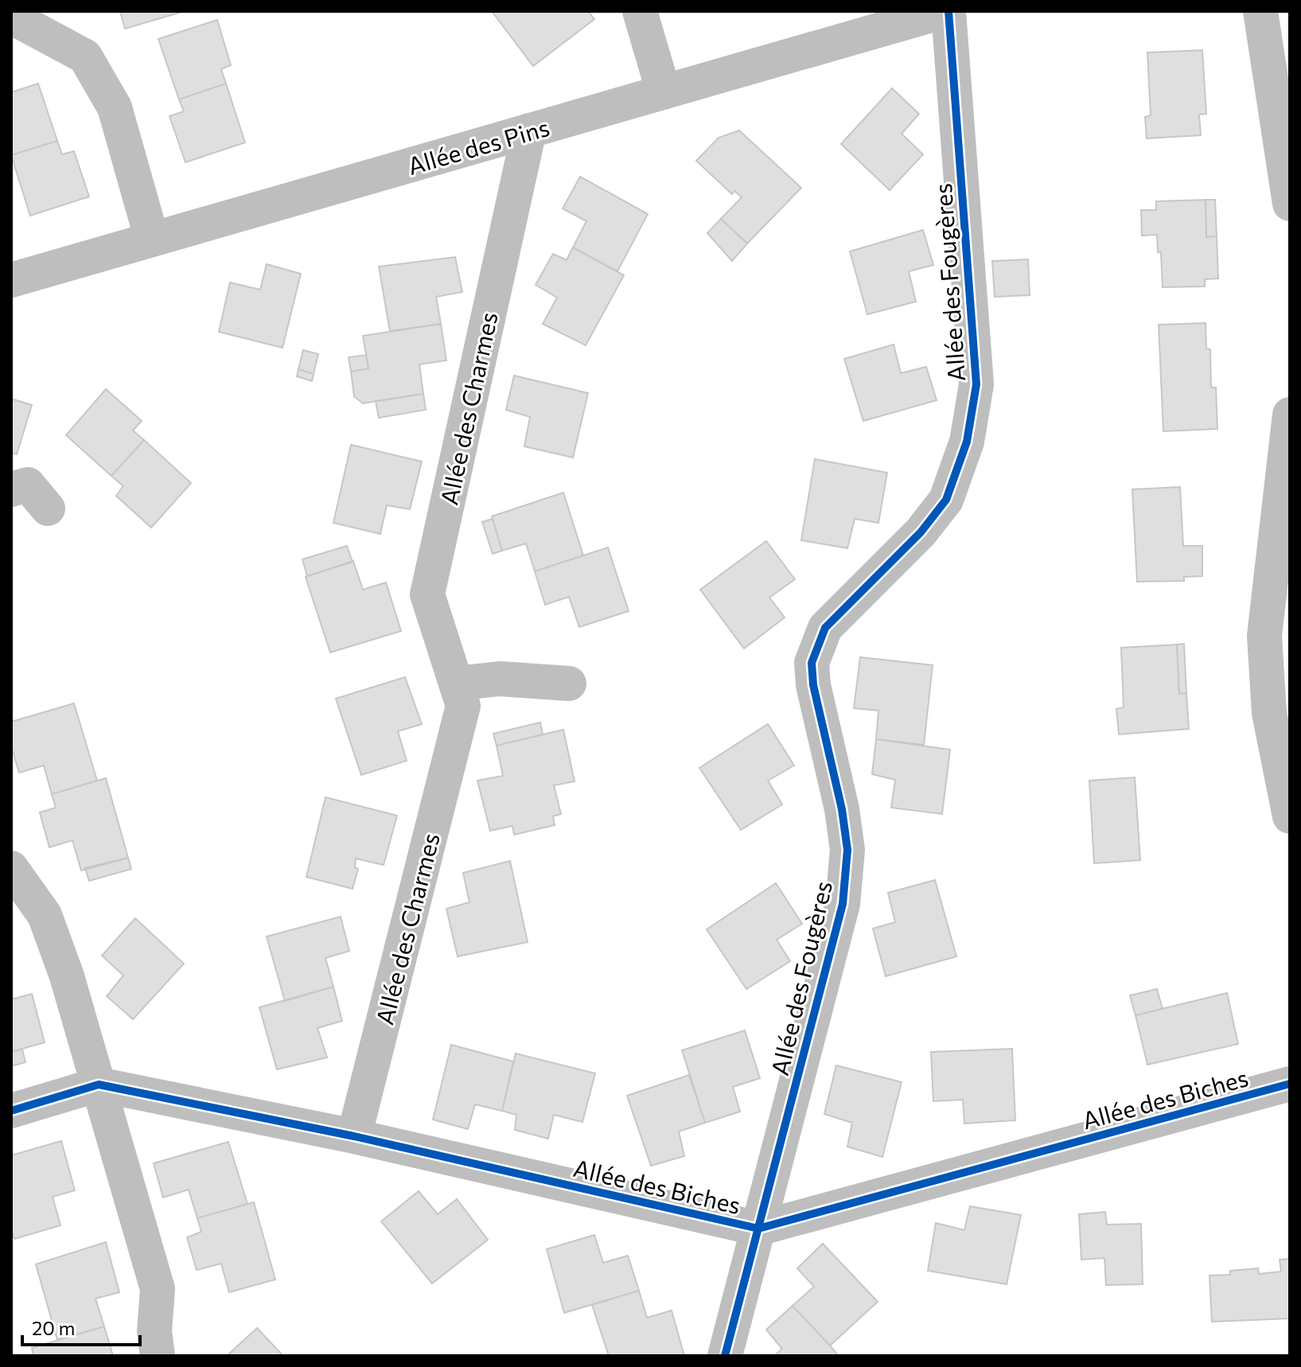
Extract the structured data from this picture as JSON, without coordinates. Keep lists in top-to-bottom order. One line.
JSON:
{"streets":{"street":["Allée des Pins","Allée des Fougères","Allée des Charmes","Allée des Biches"]},"crossings":[["Allée des Pins","Allée des Fougères"],["Allée des Pins","Allée des Charmes"],["Allée des Fougères","Allée des Biches"],["Allée des Charmes","Allée des Biches"]],"scale_bar":"20 m"}
